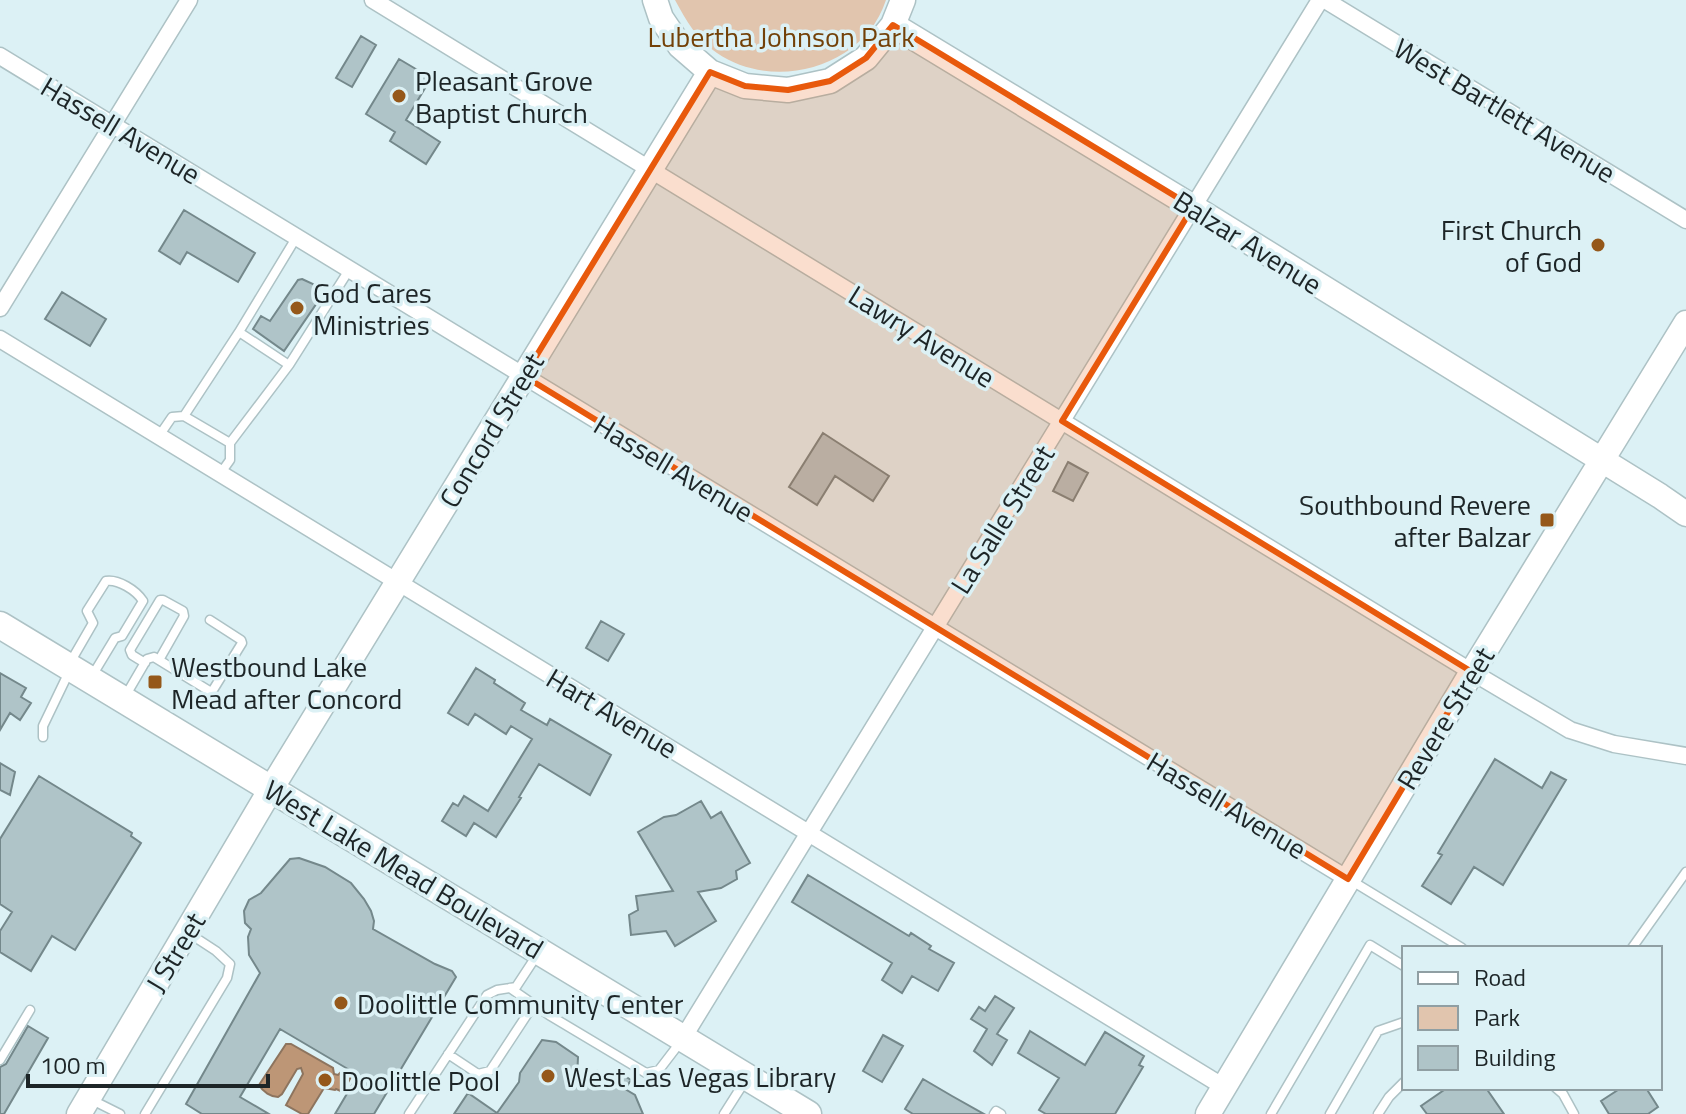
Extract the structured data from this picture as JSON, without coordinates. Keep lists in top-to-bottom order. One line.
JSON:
{"streets":{"main road":["West Lake Mead Boulevard"],"street":["West Bartlett Avenue","Hassell Avenue","Balzar Avenue","Lawry Avenue","Concord Street","La Salle Street","Hart Avenue","Revere Street","J Street"]},"crossings":[["West Bartlett Avenue","La Salle Street"],["Hassell Avenue","Concord Street"],["Hassell Avenue","La Salle Street"],["Hassell Avenue","Revere Street"],["Balzar Avenue","La Salle Street"],["Balzar Avenue","Revere Street"],["Lawry Avenue","Concord Street"],["Lawry Avenue","La Salle Street"],["Lawry Avenue","Revere Street"],["Concord Street","Hart Avenue"],["Concord Street","West Lake Mead Boulevard"],["Concord Street","J Street"],["La Salle Street","Hart Avenue"],["La Salle Street","West Lake Mead Boulevard"],["Hart Avenue","Revere Street"],["West Lake Mead Boulevard","J Street"]],"parks":["Lubertha Johnson Park"],"places":{"other":["Pleasant Grove Baptist Church","First Church of God","God Cares Ministries","Doolittle Community Center","West Las Vegas Library","Doolittle Pool"],"transit":["Southbound Revere after Balzar","Westbound Lake Mead after Concord"]},"legend":["Road","Park","Building"],"scale_bar":"100 m"}
